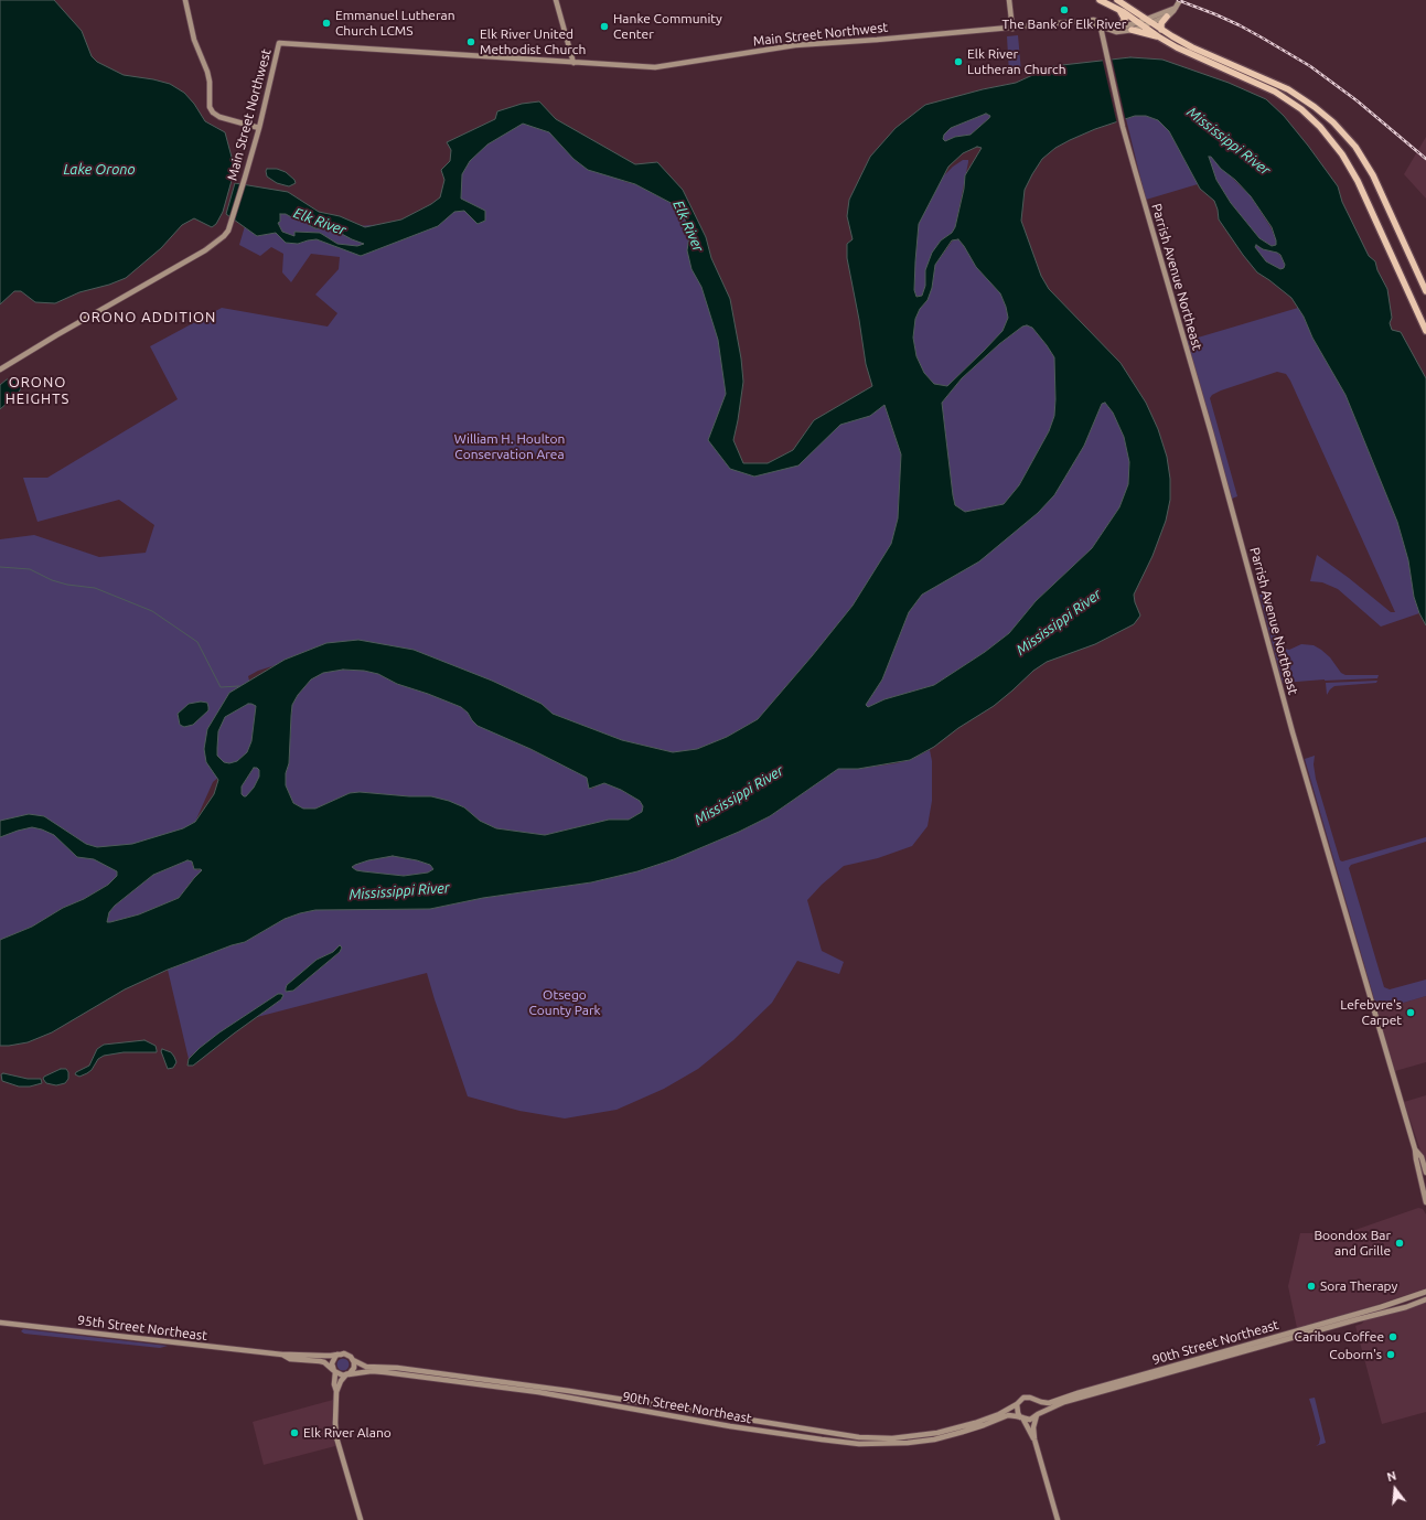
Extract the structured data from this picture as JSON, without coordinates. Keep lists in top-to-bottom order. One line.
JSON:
{"streets":{"main road":["Main Street Northwest","Parrish Avenue Northeast","95th Street Northeast","90th Street Northeast"]},"crossings":[["Main Street Northwest","Parrish Avenue Northeast"]],"districts":["ORONO ADDITION","ORONO HEIGHTS"],"water":["Mississippi River","Lake Orono","Elk River"],"parks":["William H. Houlton Conservation Area","Otsego County Park"],"places":["The Bank of Elk River","Emmanuel Lutheran Church LCMS","Hanke Community Center","Elk River United Methodist Church","Elk River Lutheran Church","Lefebvre's Carpet","Boondox Bar and Grille","Sora Therapy","Caribou Coffee","Coborn's","Elk River Alano"],"north":"top"}
